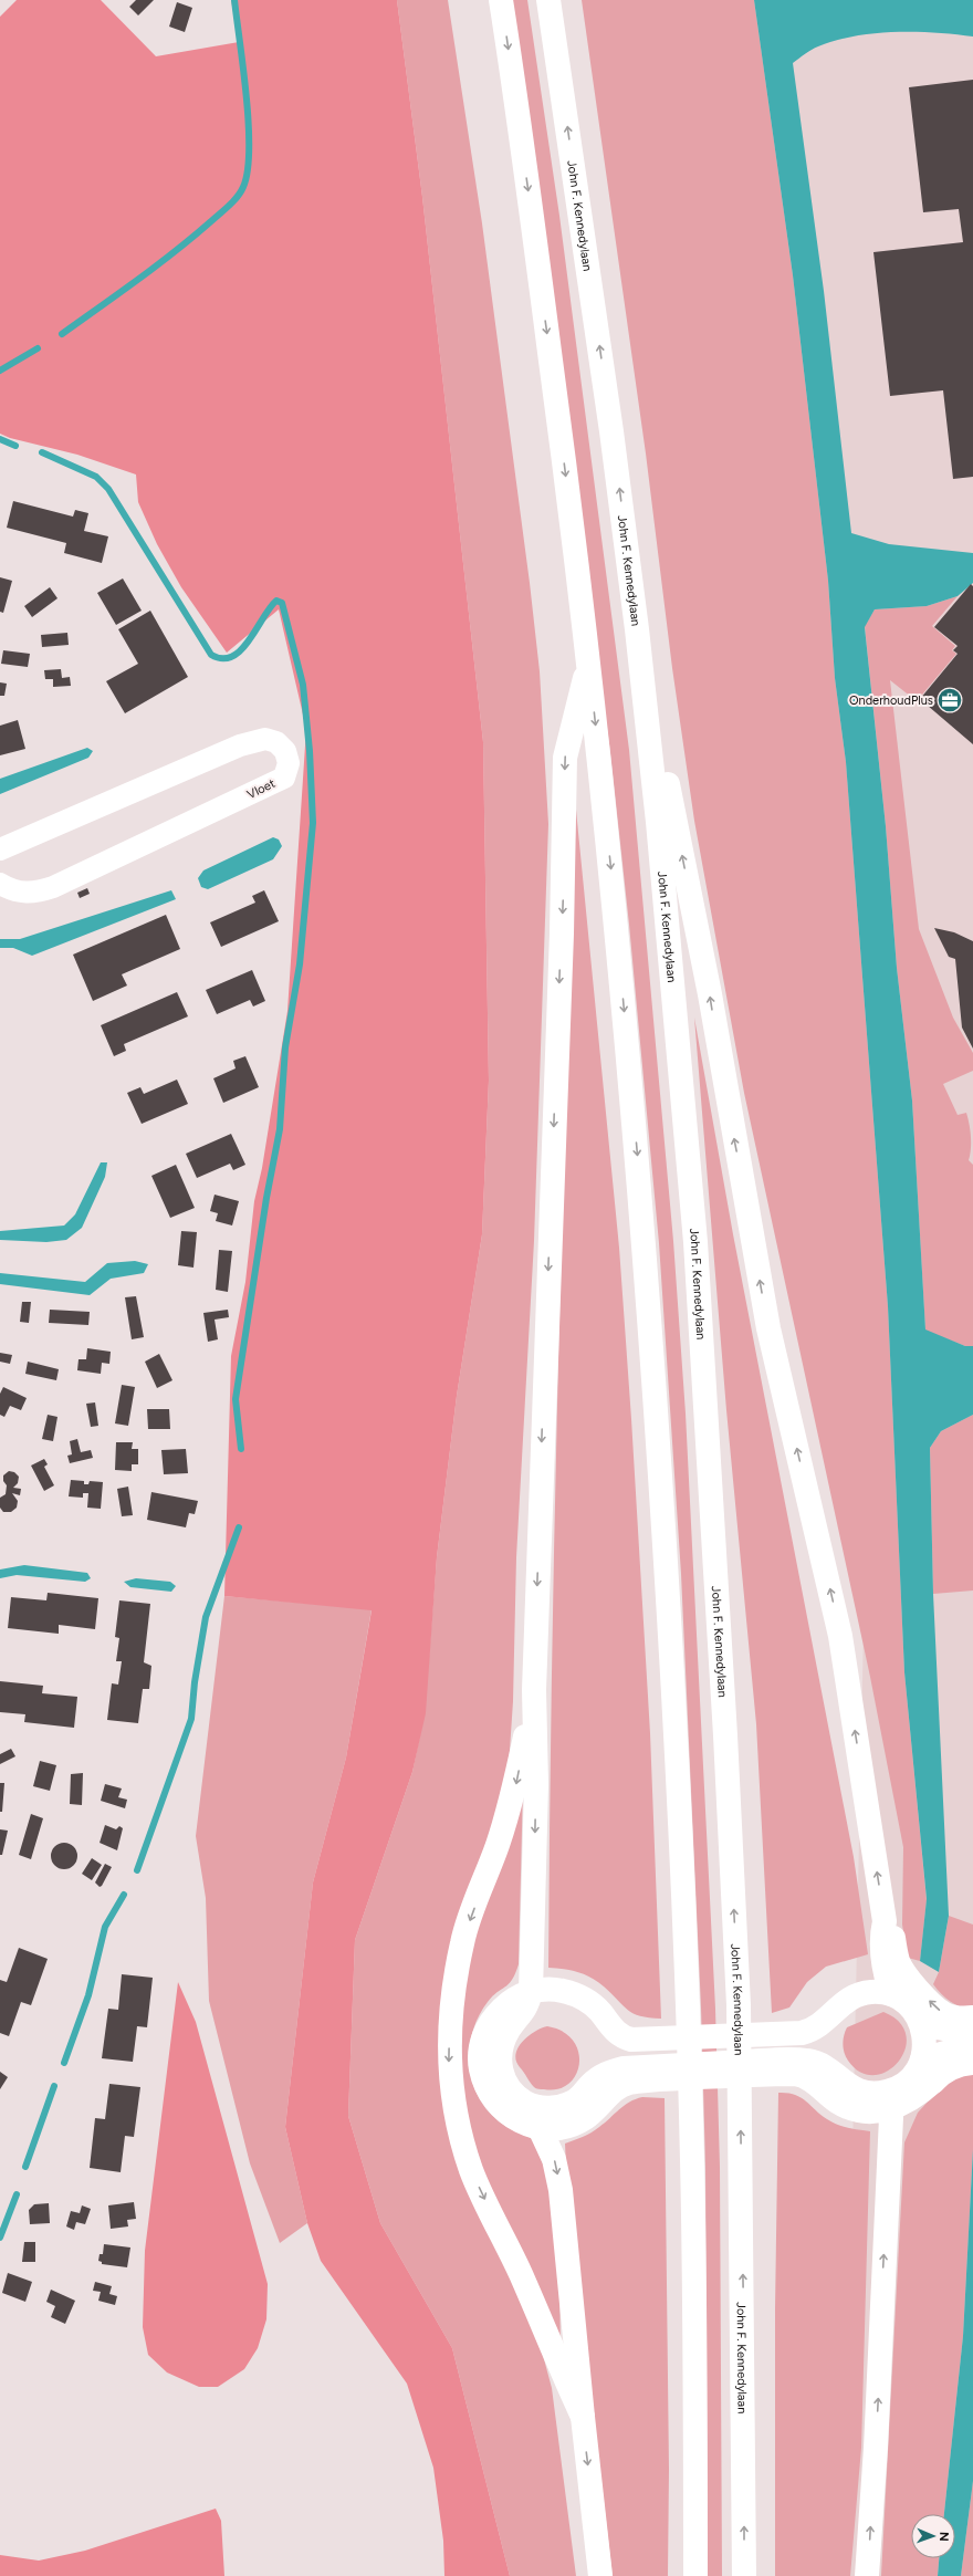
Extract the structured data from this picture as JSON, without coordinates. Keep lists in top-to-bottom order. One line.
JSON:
{"streets":{"main road":["John F. Kennedylaan"],"street":["Vloet"]},"places":{"office":["OnderhoudPlus"]},"north":"right"}
